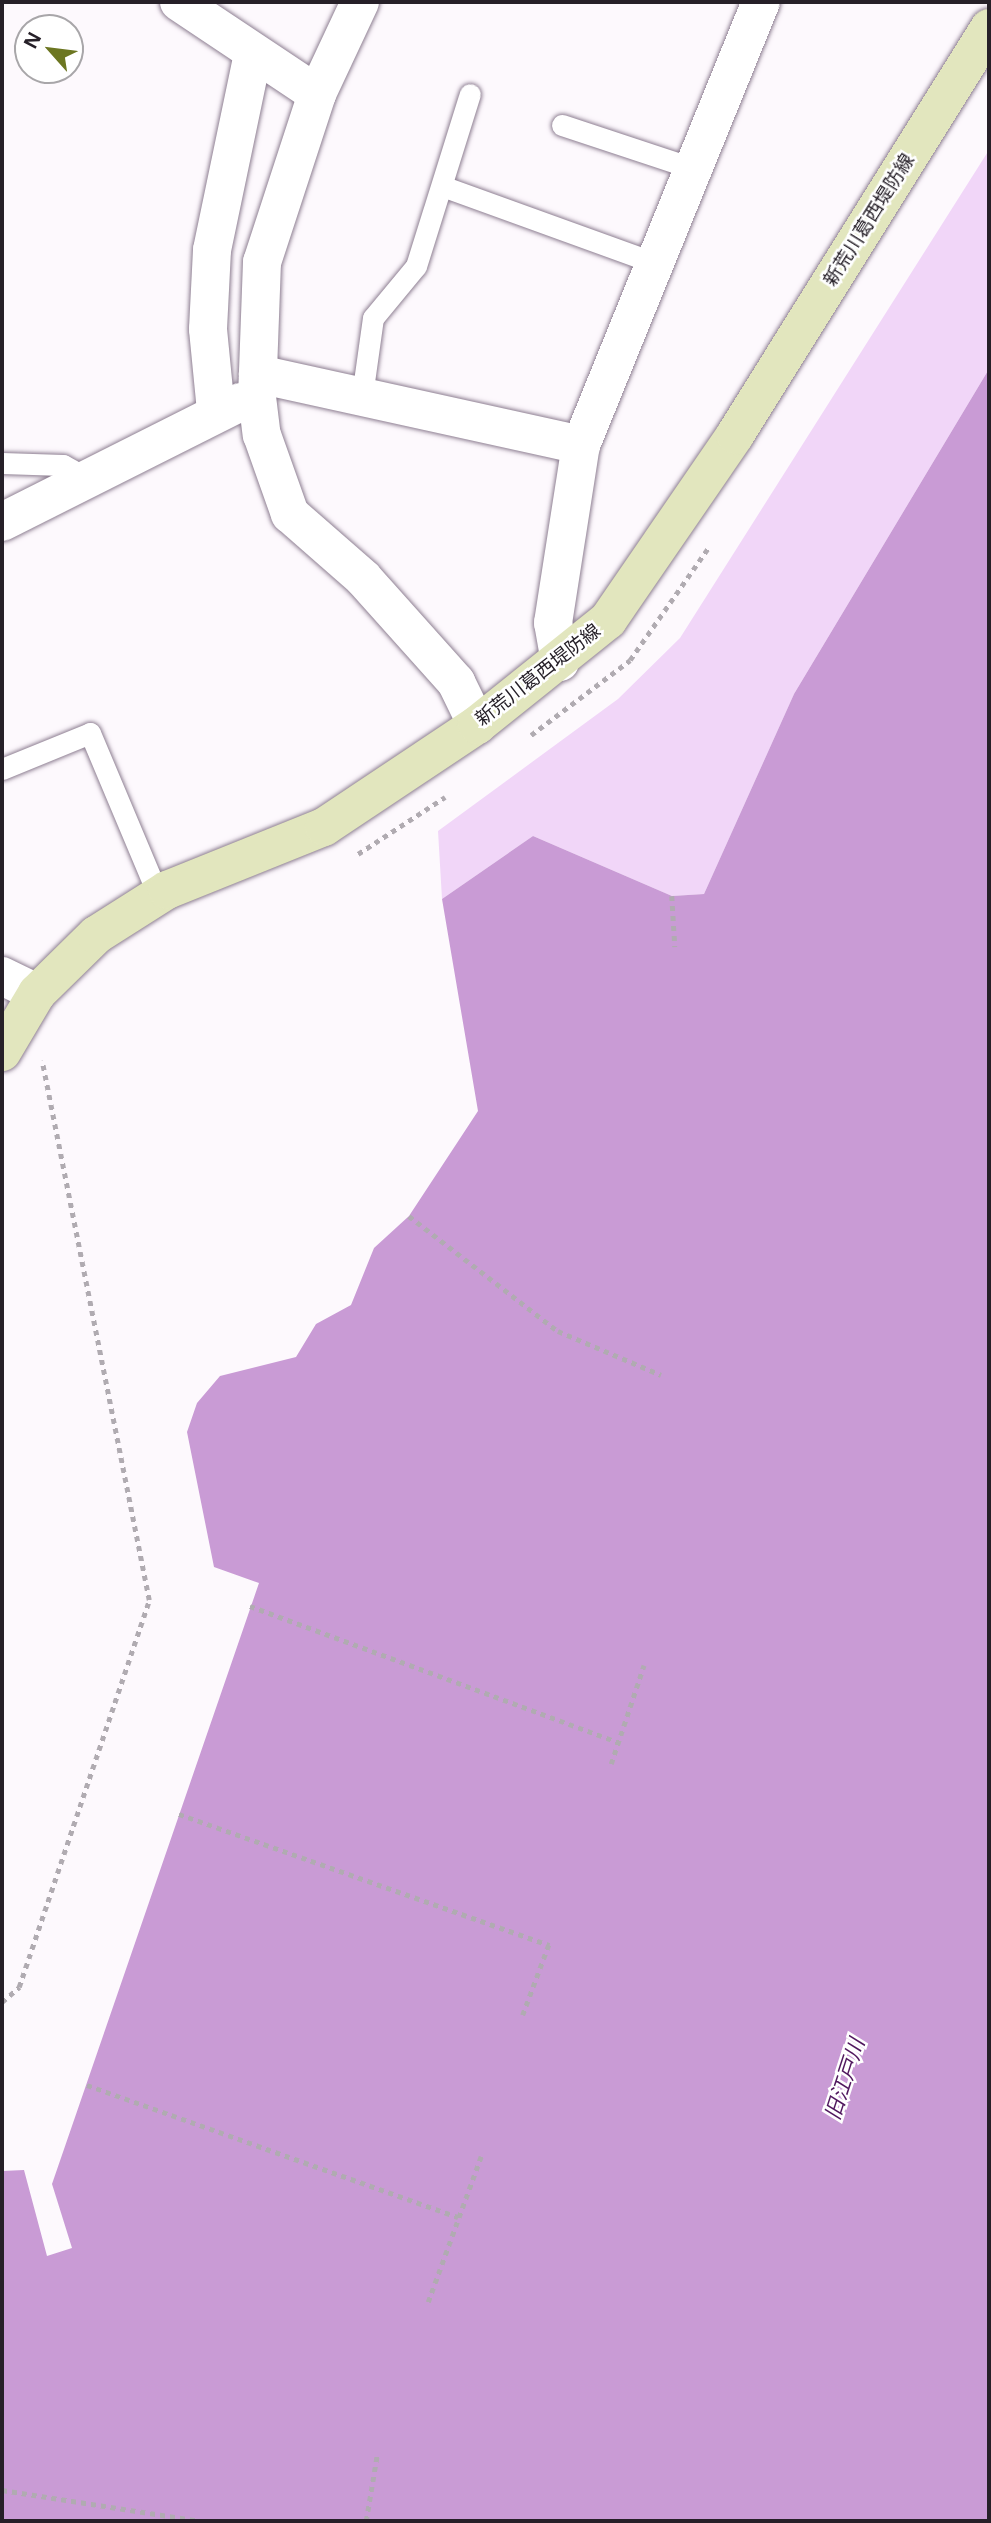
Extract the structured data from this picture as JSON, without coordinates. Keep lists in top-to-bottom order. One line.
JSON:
{"streets":{"main road":["新荒川葛西堤防線"]},"water":["旧江戸川"],"north":"top left"}
